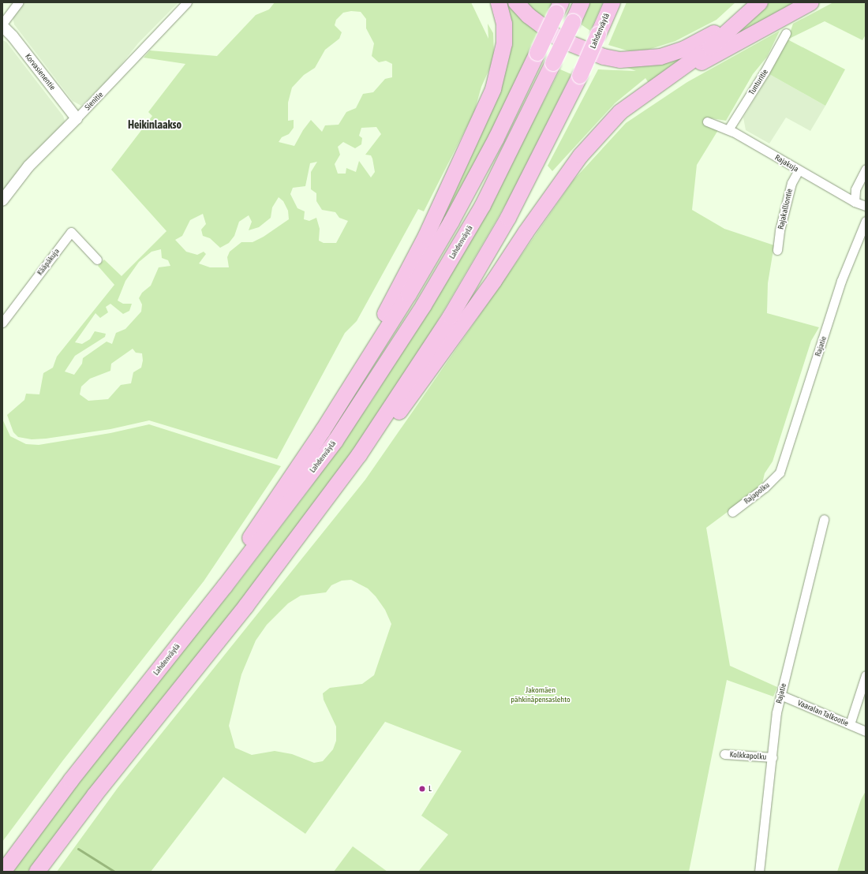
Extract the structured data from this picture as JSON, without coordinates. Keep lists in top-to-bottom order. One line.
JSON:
{"streets":{"highway":["Lahdenväylä"],"street":["Korvasienentie","Tunturitie","Sienitie","Rajakuja","Rajakalliontie","Kääpäkuja","Rajatie","Rajapolku","Vaaralan Talkootie","Kolkkapolku"]},"crossings":[["Korvasienentie","Sienitie"],["Tunturitie","Rajakuja"],["Rajakuja","Rajakalliontie"],["Rajatie","Rajapolku"],["Rajatie","Vaaralan Talkootie"],["Rajatie","Kolkkapolku"]],"districts":["Heikinlaakso"],"parks":["Jakomäen pähkinäpensaslehto"],"places":["L"]}
